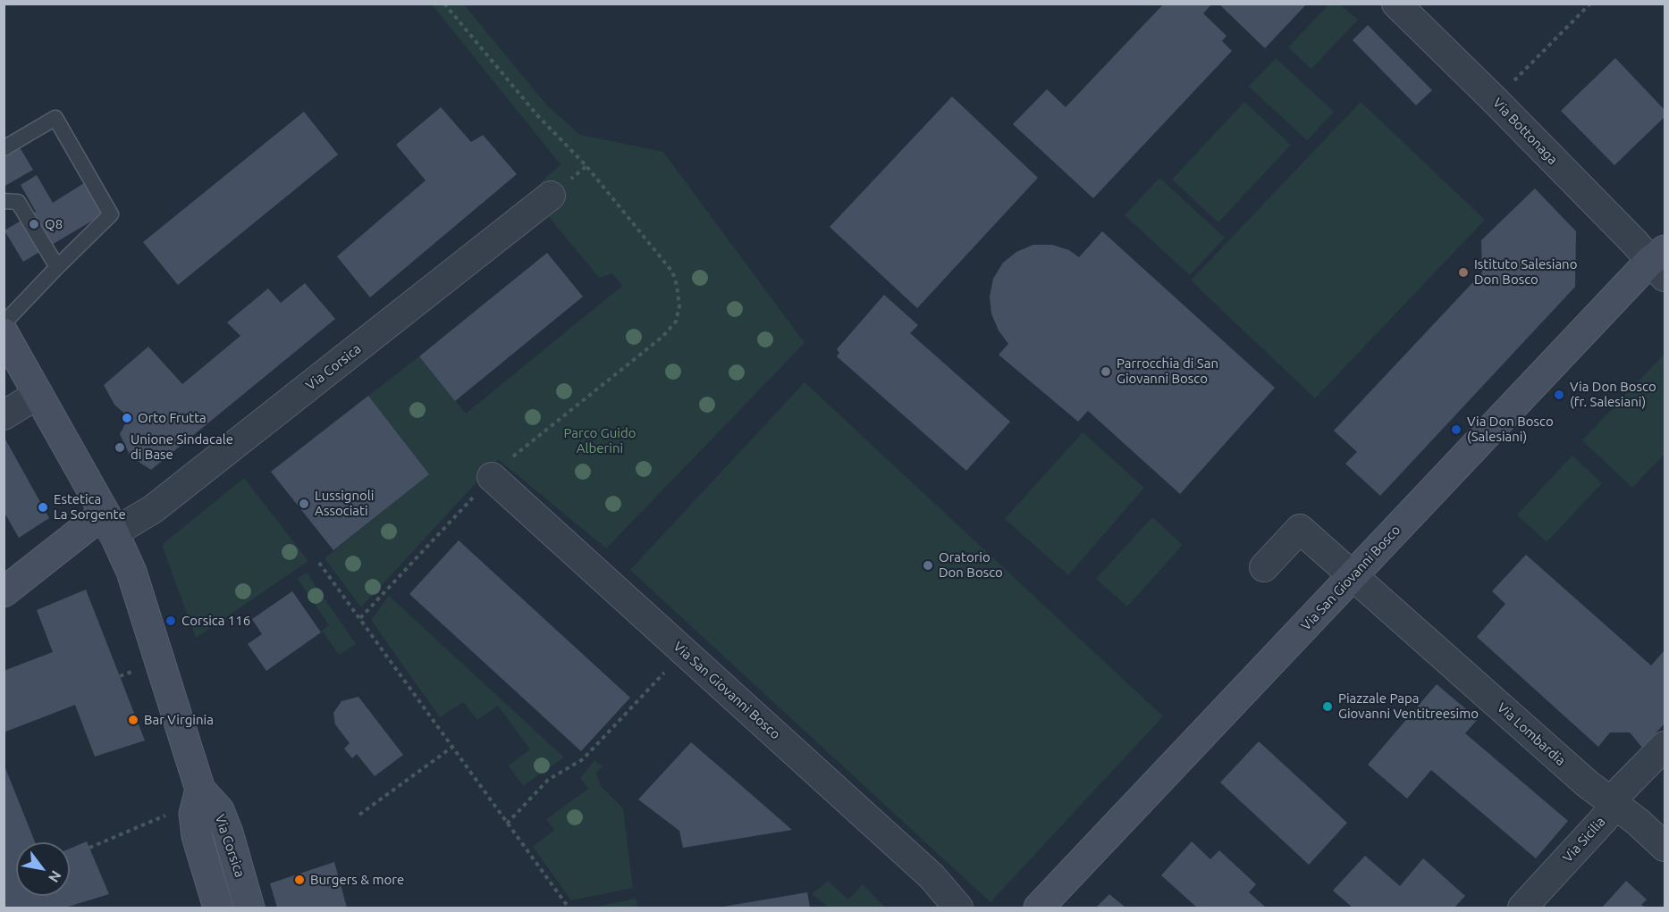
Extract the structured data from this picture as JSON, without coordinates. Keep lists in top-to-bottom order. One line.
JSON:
{"streets":{"street":["Via Bottonaga","Via Corsica","Via San Giovanni Bosco","Via Lombardia","Via Sicilia"]},"crossings":[["Via Bottonaga","Via San Giovanni Bosco"],["Via San Giovanni Bosco","Via Lombardia"],["Via Lombardia","Via Sicilia"]],"parks":["Parco Guido Alberini"],"places":["Q8","Istituto Salesiano Don Bosco","Parrocchia di San Giovanni Bosco","Via Don Bosco (fr. Salesiani)","Orto Frutta","Via Don Bosco (Salesiani)","Unione Sindacale di Base","Lussignoli Associati","Estetica La Sorgente","Oratorio Don Bosco","Corsica 116","Piazzale Papa Giovanni Ventitreesimo","Bar Virginia","Burgers & more"],"north":"bottom right"}
